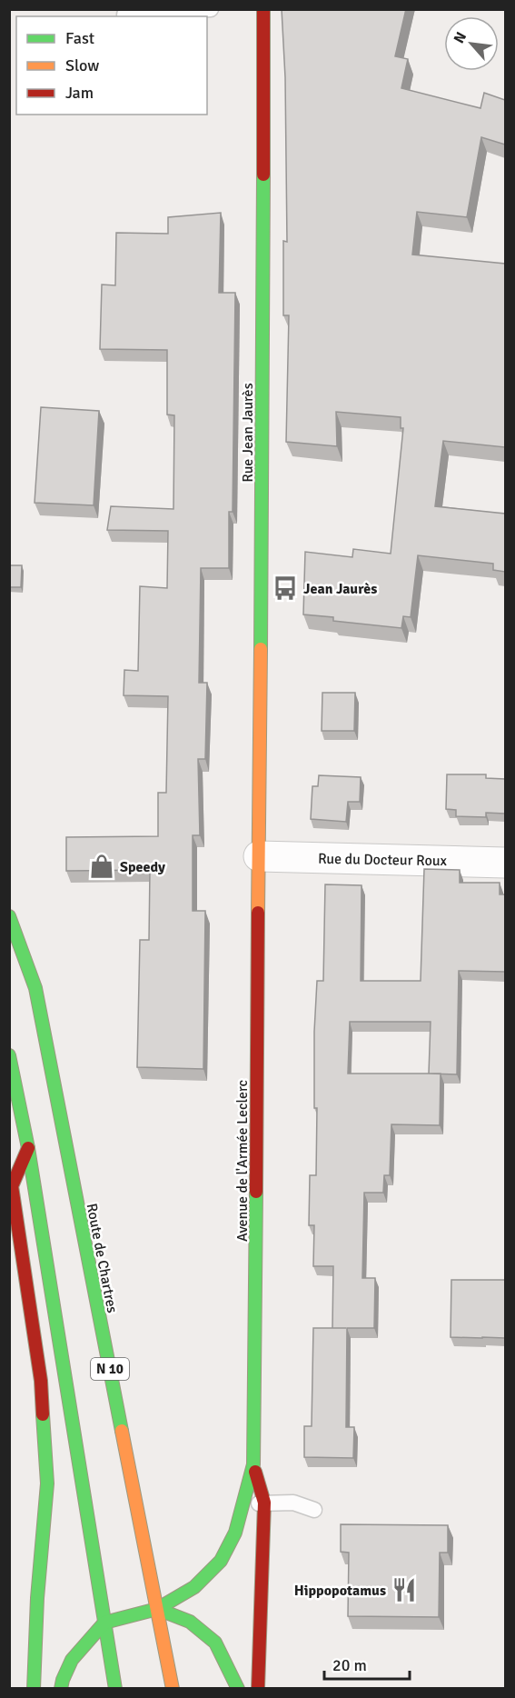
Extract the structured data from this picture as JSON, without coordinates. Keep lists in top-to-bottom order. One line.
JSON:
{"streets":{"street":["Rue Jean Jaurès","Rue du Docteur Roux","Avenue de l'Armée Leclerc","Route de Chartres","N 10"]},"crossings":[["Rue Jean Jaurès","Rue du Docteur Roux"],["Rue Jean Jaurès","Avenue de l'Armée Leclerc"],["Rue du Docteur Roux","Avenue de l'Armée Leclerc"],["Avenue de l'Armée Leclerc","Route de Chartres"]],"places":{"bus stop":["Jean Jaurès"],"shop":["Speedy"],"restaurant":["Hippopotamus"]},"legend":["Fast","Slow","Jam"],"scale_bar":"20 m","north":"top left"}
